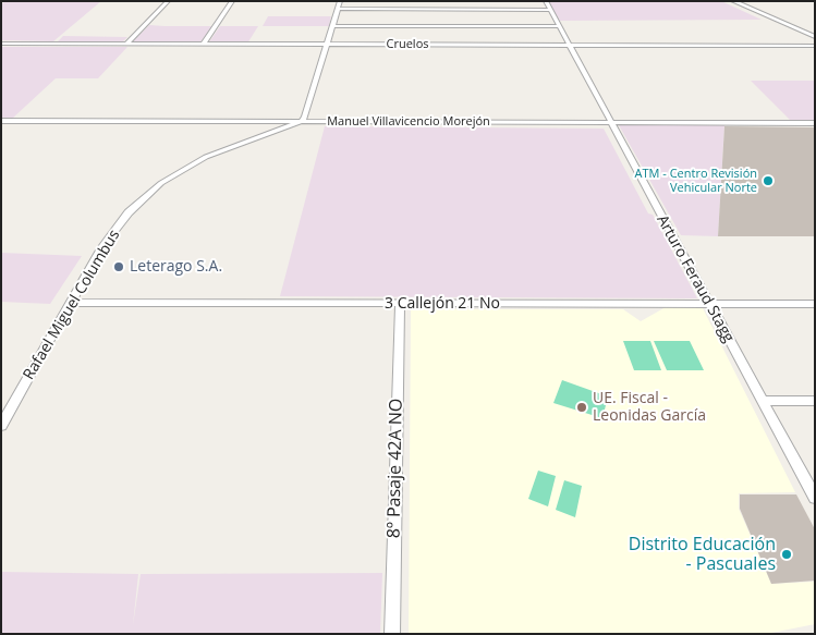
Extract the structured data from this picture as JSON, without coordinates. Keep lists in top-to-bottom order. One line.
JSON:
{"streets":{"street":["Cruelos","Manuel Villavicencio Morejón","Arturo Feraud Stagg","3 Callejón 21 No","Rafael Miguel Columbus","8º Pasaje 42A NO"]},"crossings":[["Cruelos","Arturo Feraud Stagg"],["Manuel Villavicencio Morejón","Arturo Feraud Stagg"],["Manuel Villavicencio Morejón","Rafael Miguel Columbus"],["Arturo Feraud Stagg","3 Callejón 21 No"],["3 Callejón 21 No","Rafael Miguel Columbus"],["3 Callejón 21 No","8º Pasaje 42A NO"]],"places":["ATM - Centro Revisión Vehicular Norte","Leterago S.A.","UE. Fiscal - Leonidas García","Distrito Educación - Pascuales"]}
